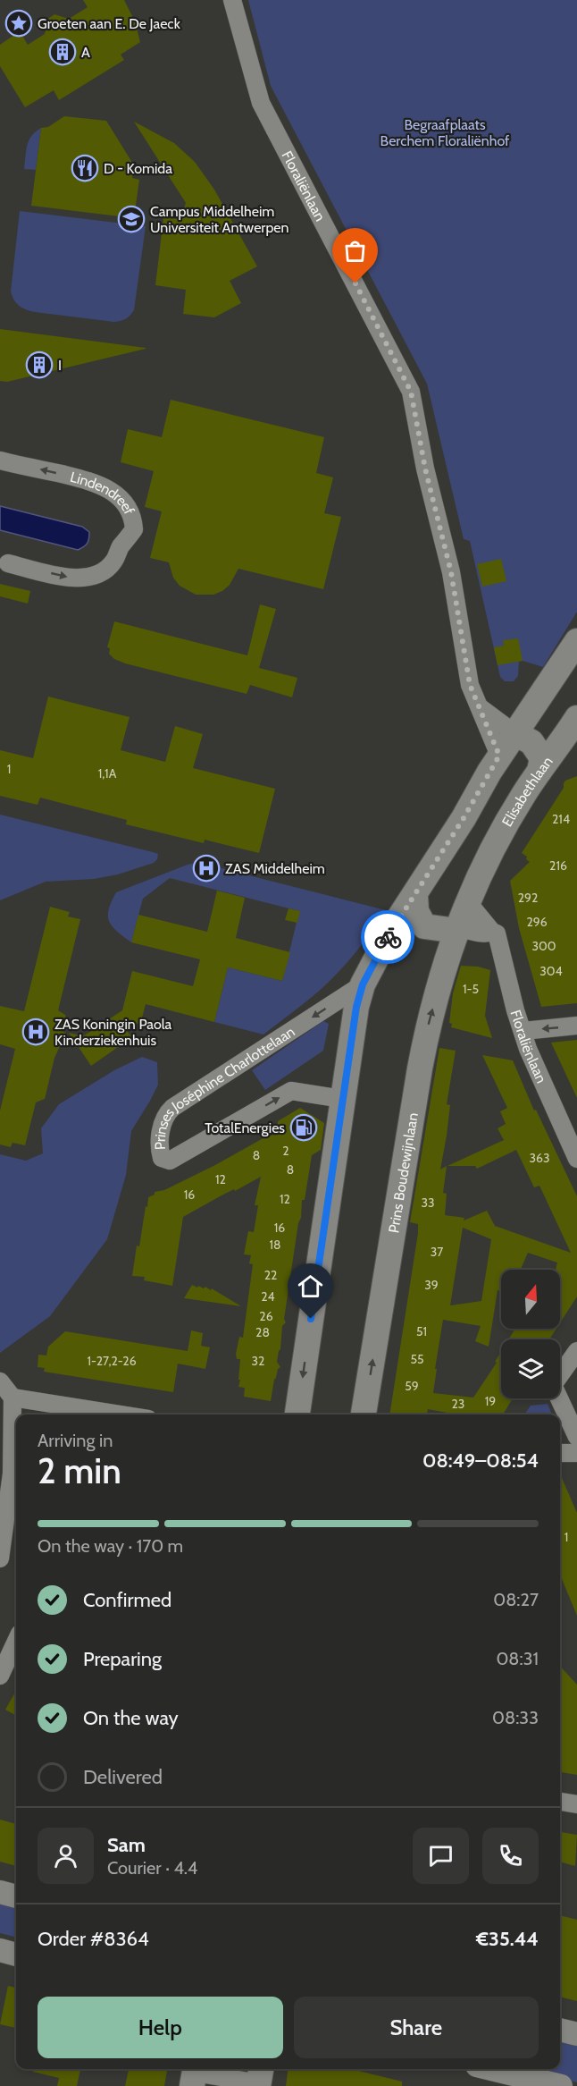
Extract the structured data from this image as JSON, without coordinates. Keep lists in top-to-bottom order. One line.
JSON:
{"streets":{"main road":["Elisabethlaan","Prins Boudewijnlaan"],"street":["Floraliënlaan","Lindendreef","Prinses Joséphine Charlottelaan"]},"crossings":[["Floraliënlaan","Prins Boudewijnlaan"],["Elisabethlaan","Prins Boudewijnlaan"]],"parks":["Begraafplaats Berchem Floraliënhof"],"places":{"place":["Groeten aan E. De Jaeck"],"building":["A","I"],"restaurant":["D - Komida"],"school or university":["Campus Middelheim Universiteit Antwerpen"],"hospital":["ZAS Middelheim","ZAS Koningin Paola Kinderziekenhuis"],"fuel station":["TotalEnergies"]},"house_numbers":["1","1,1A","214","216","292","296","300","304","1-5","2","8","363","8","12","16","12","33","16","18","37","22","39","24","26","51","28","55","1-27,2-26","32","59","19","23","1"],"north":"top","page":{"heading":["2 min","Arriving in","08:49–08:54"],"panel":["Sam","Courier · 4.4","Order #8364","€35.44"],"bar":"On the way · 170 m","list":[["Confirmed","08:27"],["Preparing","08:31"],["On the way","08:33"],"Delivered"],"buttons":["Help","Share"]}}
